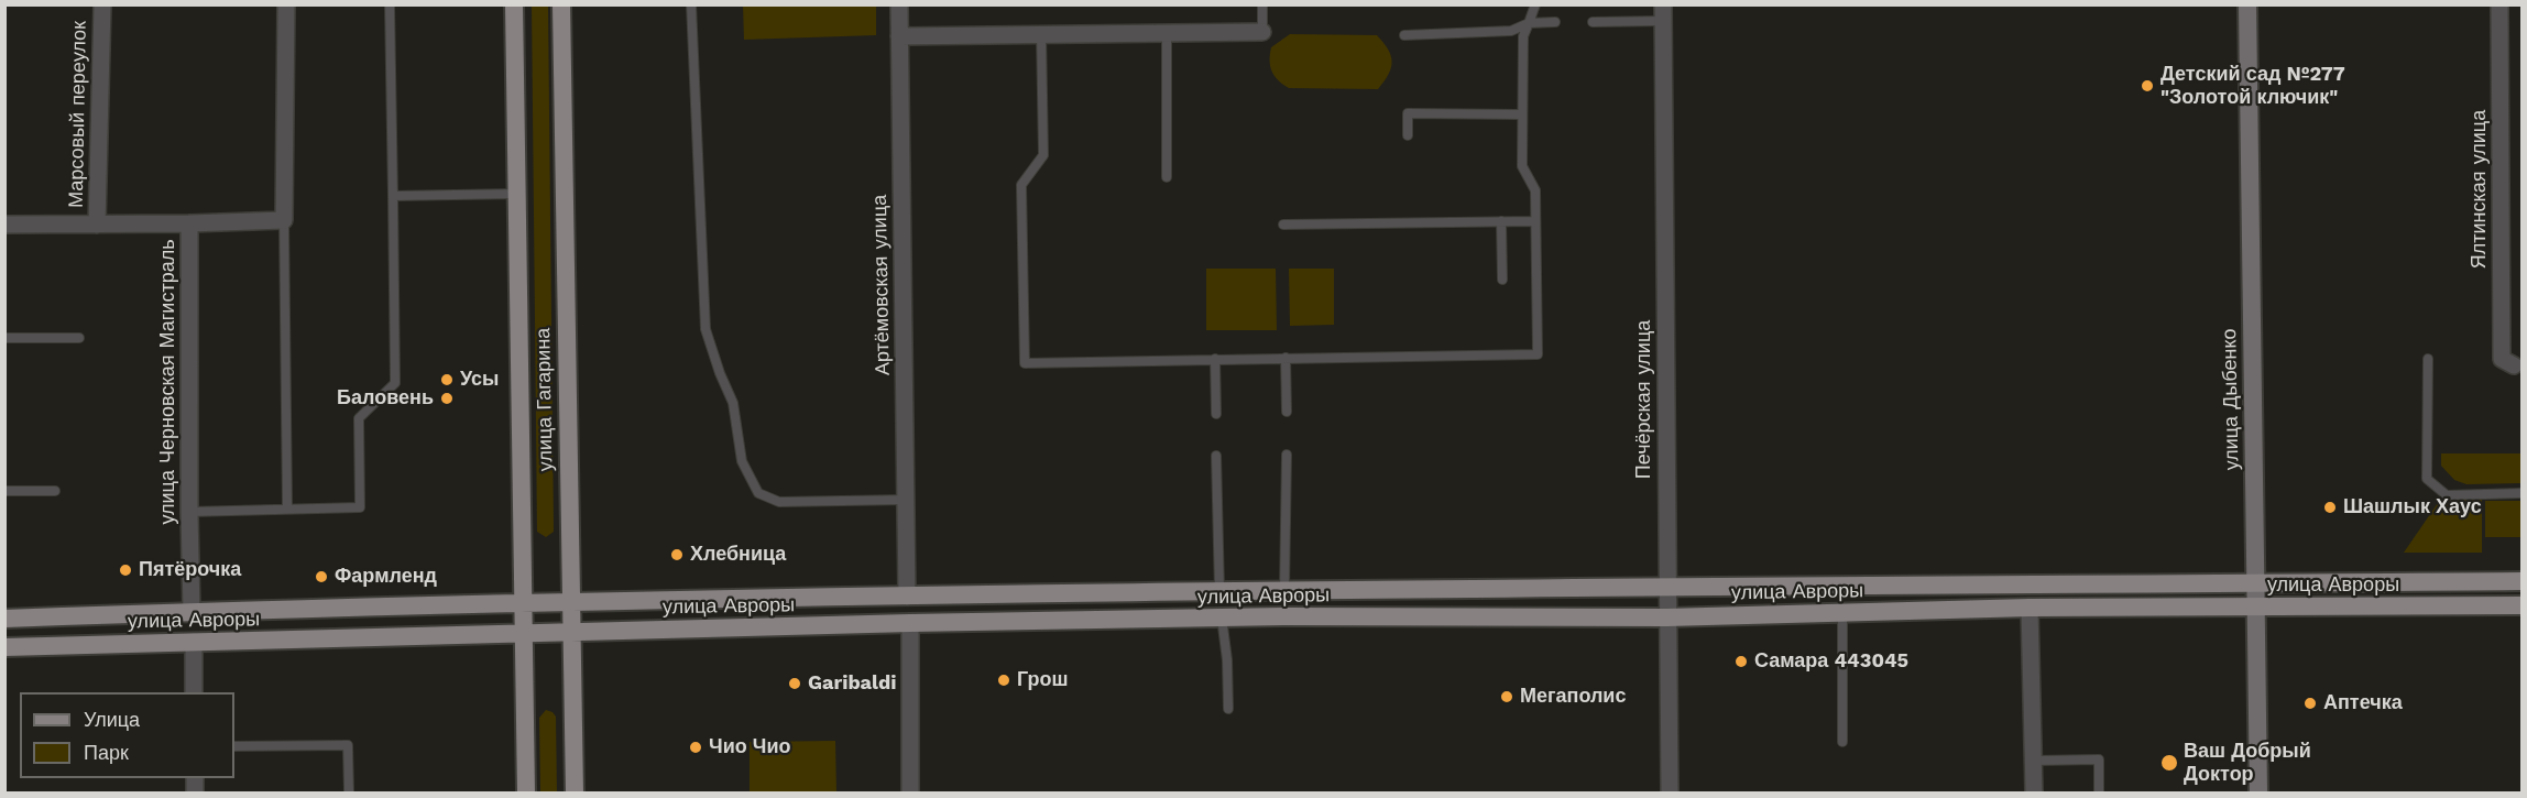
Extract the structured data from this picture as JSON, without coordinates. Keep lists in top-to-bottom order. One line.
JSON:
{"streets":{"main road":["улица Гагарина","улица Дыбенко","улица Авроры"],"street":["Марсовый переулок","Ялтинская улица","Артёмовская улица","улица Черновская Магистраль","Печёрская улица"]},"crossings":[["Артёмовская улица","улица Авроры"],["улица Черновская Магистраль","улица Авроры"],["улица Гагарина","улица Авроры"],["Печёрская улица","улица Авроры"],["улица Дыбенко","улица Авроры"]],"places":["Детский сад №277 \"Золотой ключик\"","Усы","Баловень","Шашлык Хаус","Хлебница","Пятёрочка","Фармленд","Самара 443045","Грош","Garibaldi","Мегаполис","Аптечка","Чио Чио","Ваш Добрый Доктор"],"legend":["Улица","Парк"]}
